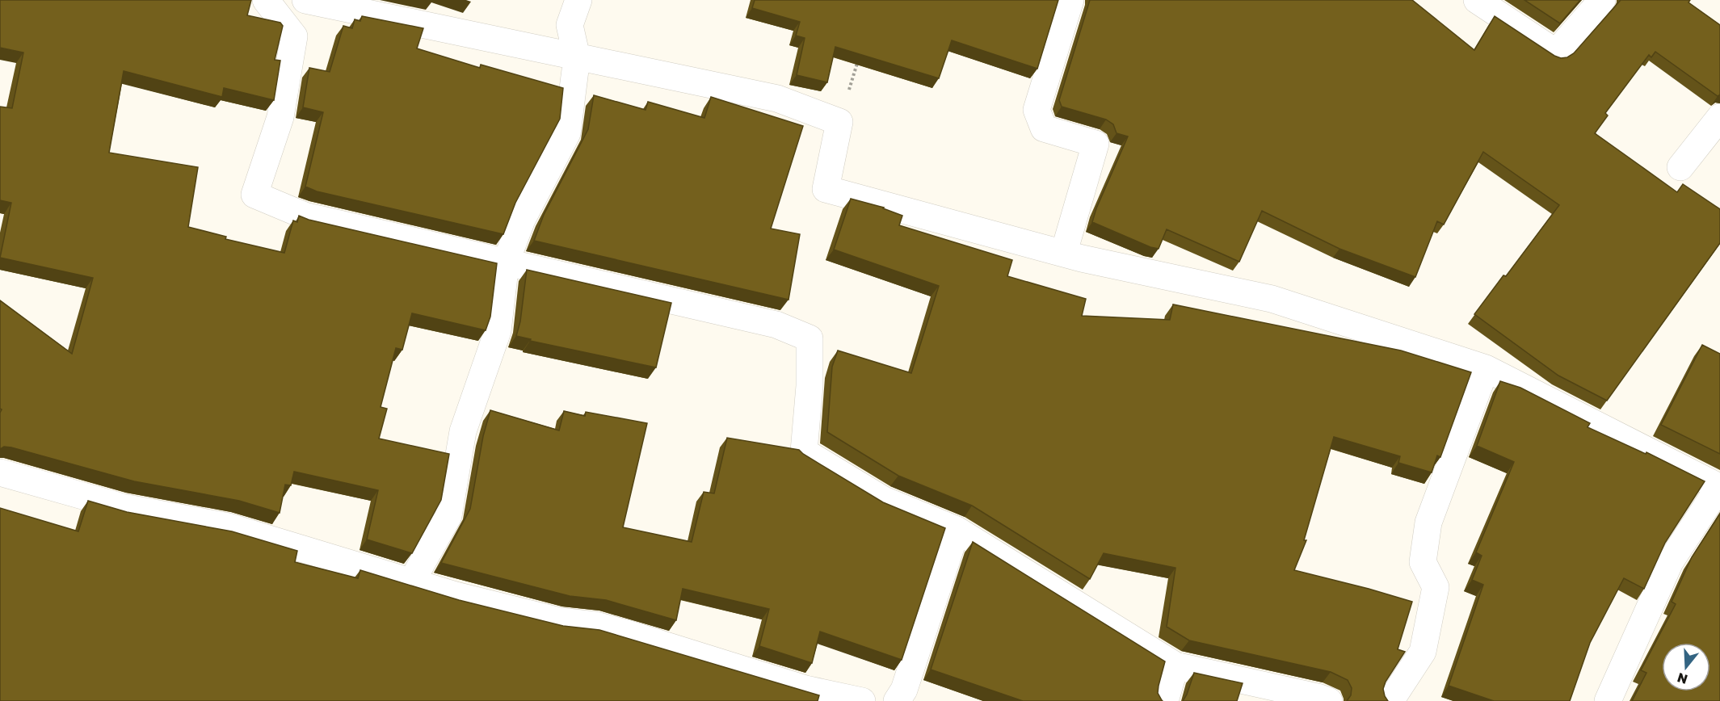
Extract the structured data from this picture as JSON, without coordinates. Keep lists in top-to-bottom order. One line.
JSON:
{"north":"bottom"}
